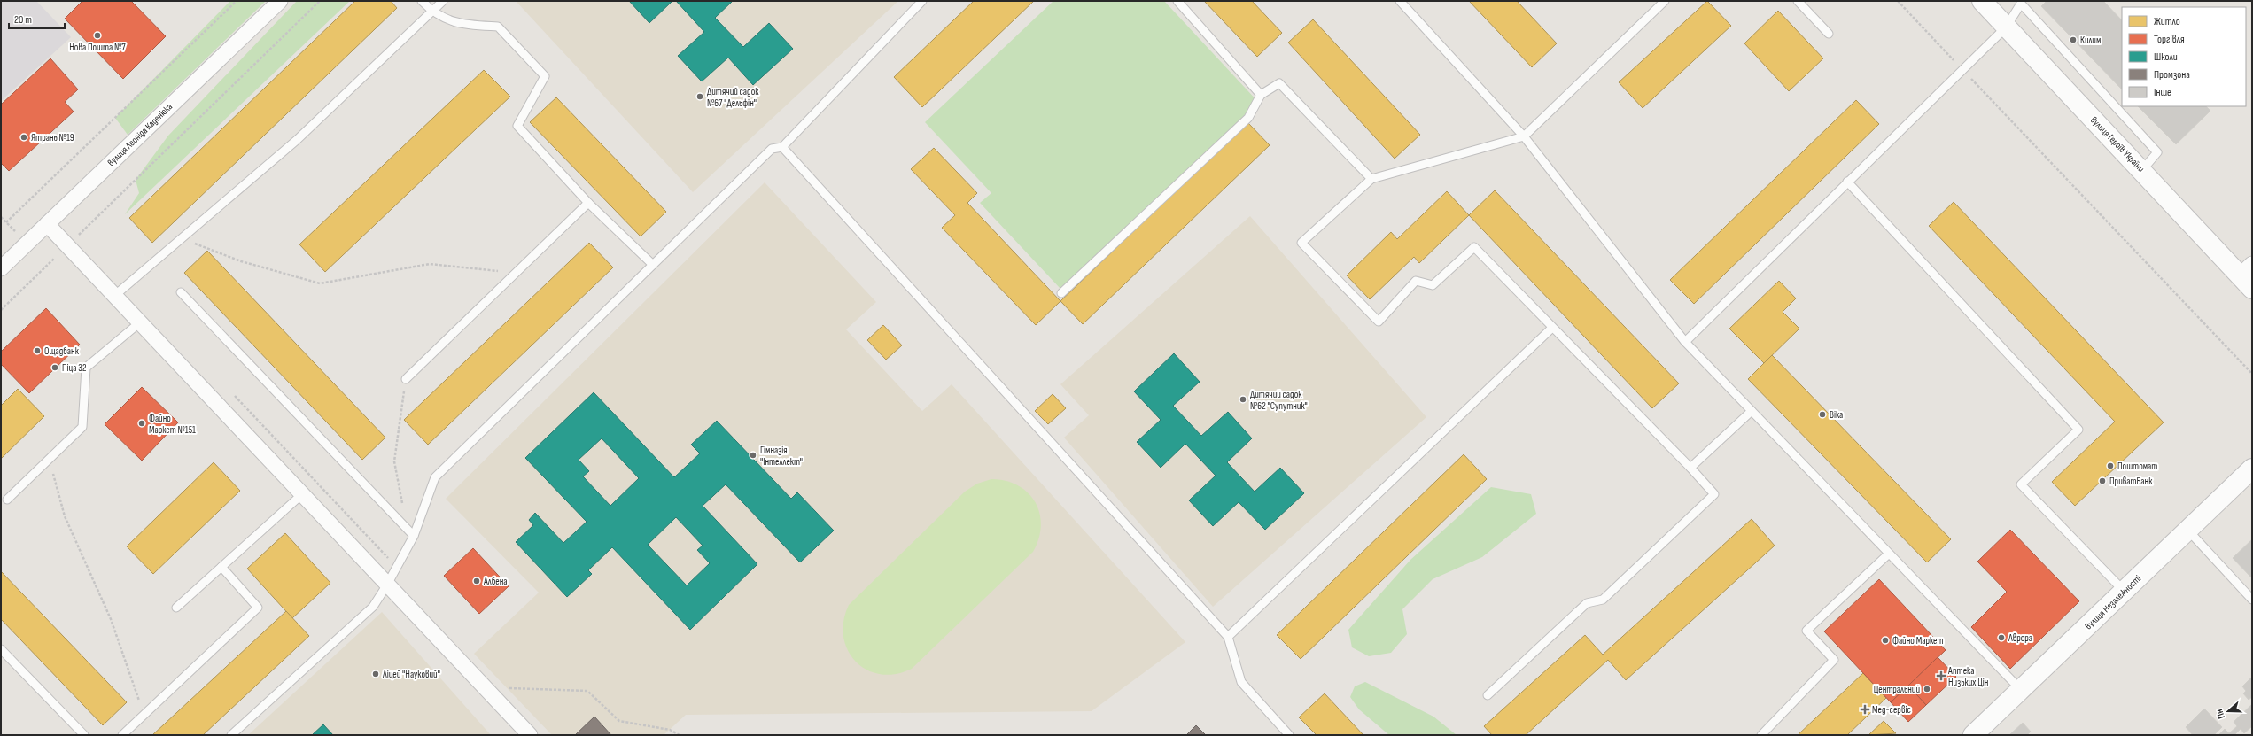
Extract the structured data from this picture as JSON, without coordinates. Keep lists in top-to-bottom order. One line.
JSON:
{"streets":{"main road":["вулиця Героїв України","вулиця Незалежності"],"street":["вулиця Леоніда Каденюка"]},"places":{"other":["Нова Пошта №7","Килим","Дитячий садок №67 \"Дельфін\"","Ятрань №19","Ощадбанк","Піца 32","Дитячий садок №62 \"Супутник\"","Віка","Файно Маркет №151","Гімназія \"Інтеллект\"","Поштомат","ПриватБанк","Албена","Аврора","Файно Маркет","Ліцей \"Науковий\"","Центральний"],"health":["Аптека Низьких Цін","Мед-сервіс"]},"legend":["Житло","Торгівля","Школи","Промзона","Інше"],"scale_bar":"20 m","north":"left"}
